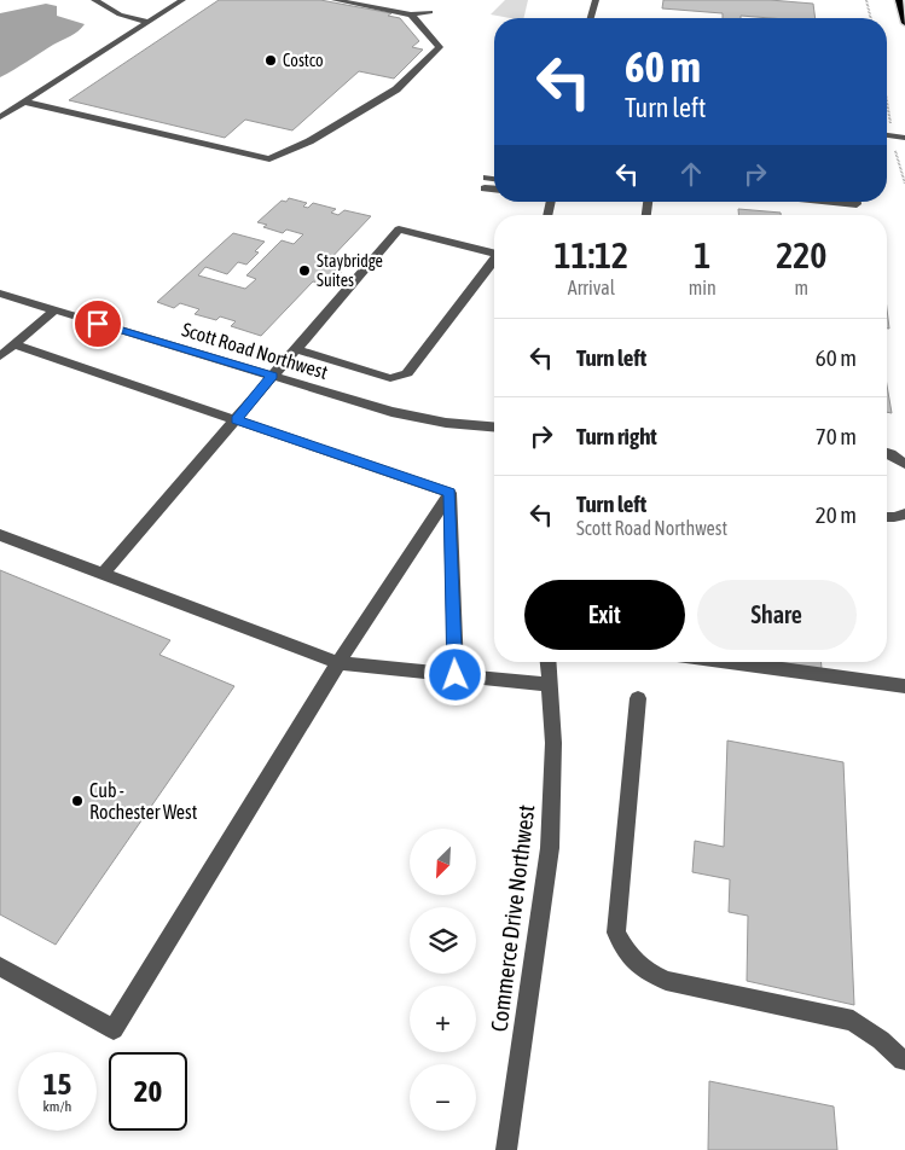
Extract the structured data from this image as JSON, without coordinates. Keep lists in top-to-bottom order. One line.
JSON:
{"streets":{"street":["Scott Road Northwest","Commerce Drive Northwest"]},"places":["Costco","Staybridge Suites","Cub - Rochester West"],"north":"bottom left","page":{"turn":["60 m","Turn left"],"eta":["11:12","Arrival","1","min","220","m"],"list":[{"name":"Turn left","value":"60 m"},{"name":"Turn right","value":"70 m"},{"name":"Turn left","note":"Scott Road Northwest","value":"20 m"}],"buttons":["Exit","Share"],"map_buttons":["+","−"],"speed":"15 km/h","limit":"20"}}
